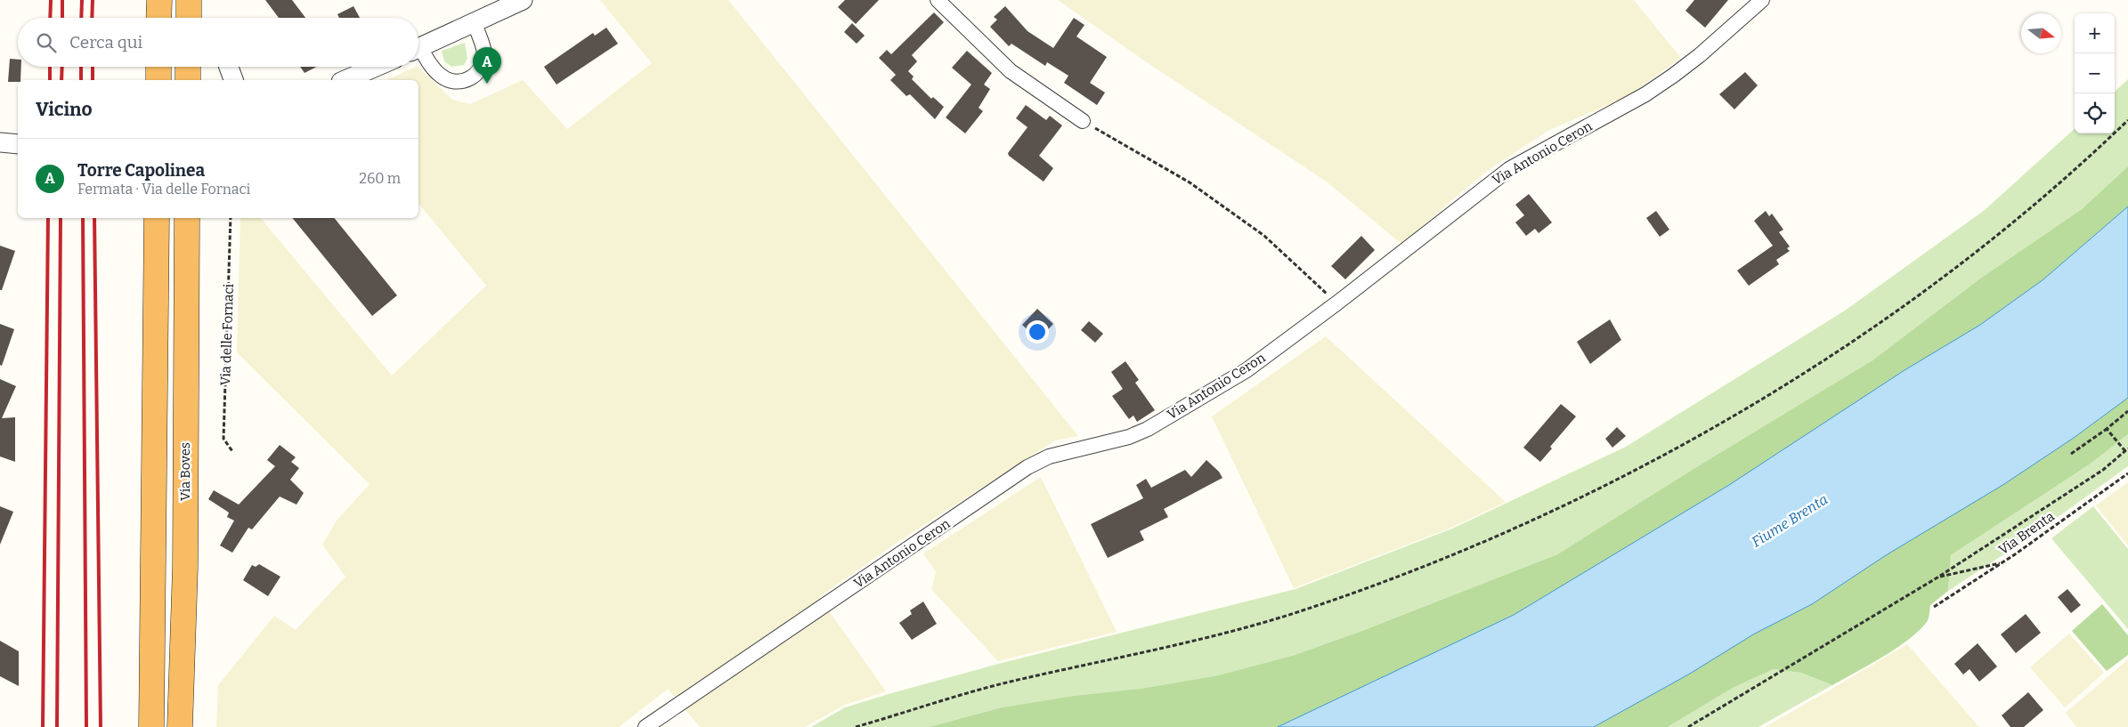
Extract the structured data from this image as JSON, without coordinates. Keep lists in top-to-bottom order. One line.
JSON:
{"streets":{"highway":["Via Boves"],"street":["Via Antonio Ceron"],"path":["Via delle Fornaci","Via Brenta"]},"water":["Fiume Brenta"],"north":"right","page":{"map_buttons":["+","−"],"search":"Cerca qui","pins":"A","heading":"Vicino","list":[{"mark":"A","name":"Torre Capolinea","note":"Fermata · Via delle Fornaci","value":"260 m"}]}}
